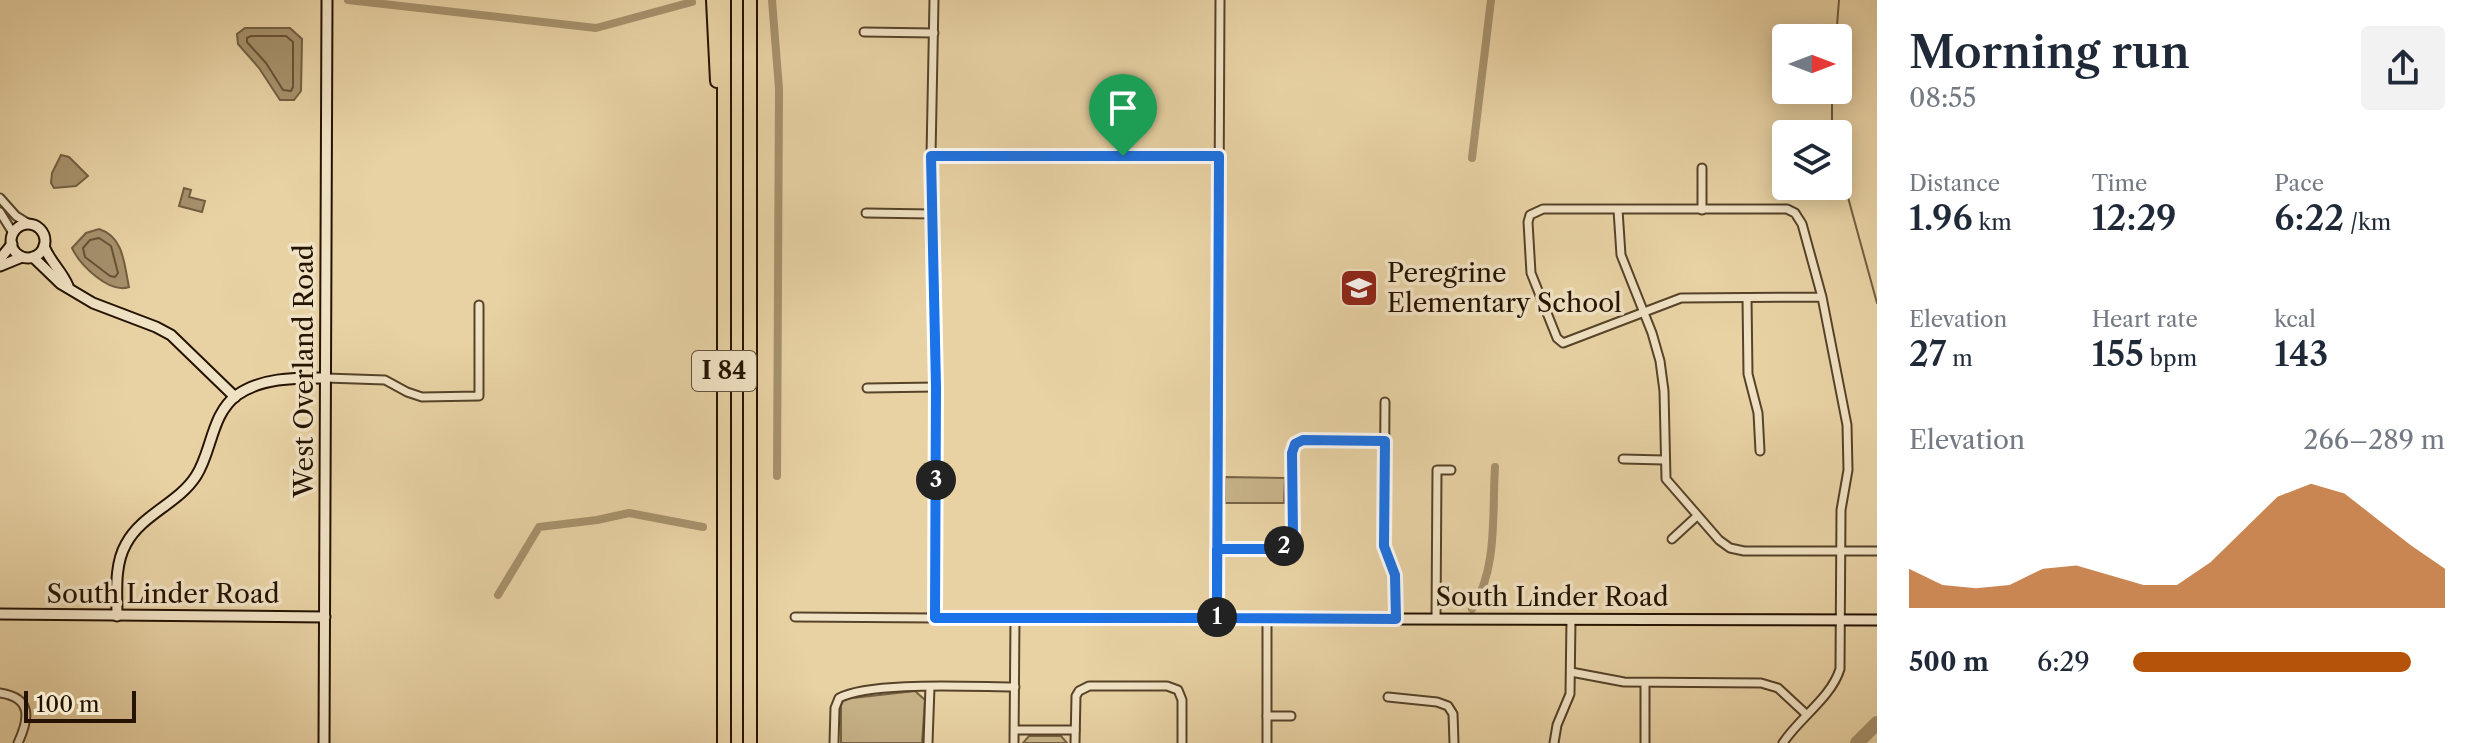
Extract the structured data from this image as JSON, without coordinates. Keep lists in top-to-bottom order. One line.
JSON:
{"streets":{"highway":["I 84"],"street":["West Overland Road","South Linder Road"]},"crossings":[["West Overland Road","South Linder Road"]],"places":{"school or university":["Peregrine Elementary School"]},"scale_bar":"100 m","north":"right","page":{"heading":["Morning run","08:55"],"stats":[["Distance","1.96 km"],["Time","12:29"],["Pace","6:22 /km"],["Elevation","27 m"],["Heart rate","155 bpm"],["kcal","143"]],"chart":["Elevation","266–289 m"],"pins":["3","2","1"],"list":[{"name":"500 m","note":"6:29"}],"scale":"100 m"}}
